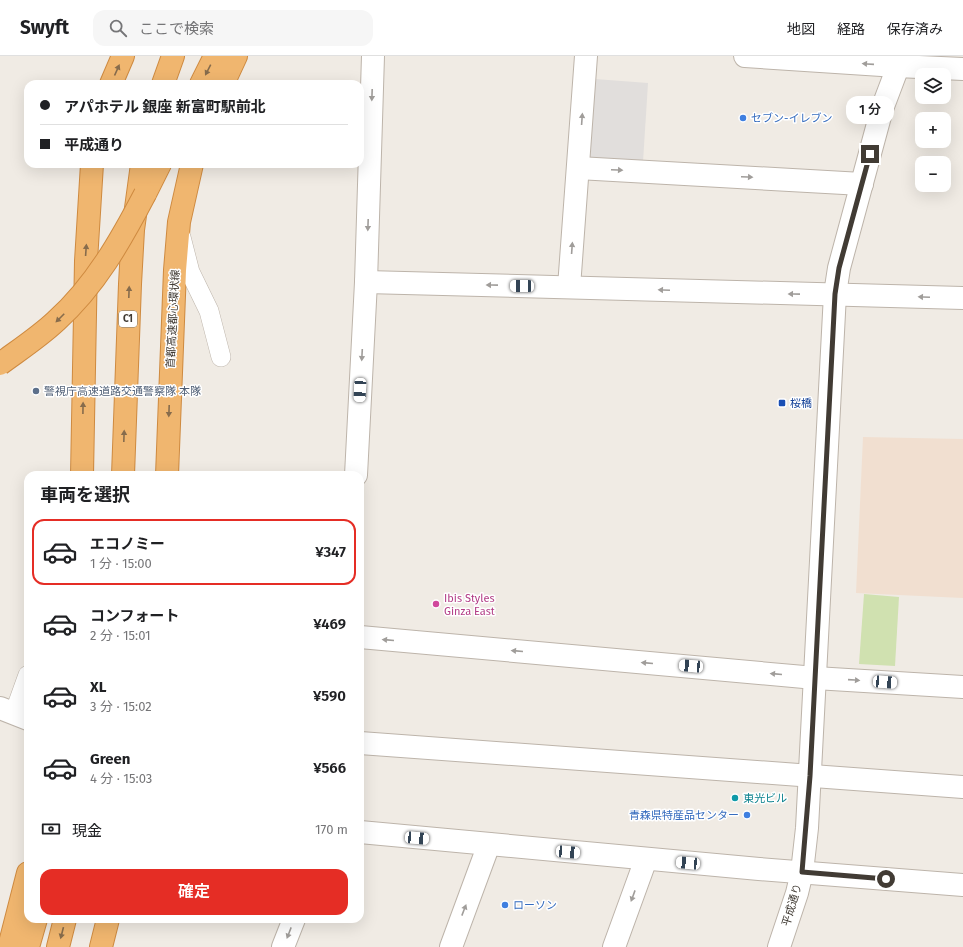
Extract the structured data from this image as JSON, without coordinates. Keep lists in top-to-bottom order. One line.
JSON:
{"streets":{"highway":["C1","首都高速都心環状線"],"street":["平成通り"]},"places":{"other":["セブン-イレブン","警視庁高速道路交通警察隊 本隊","Ibis Styles Ginza East","東光ビル","青森県特産品センター","ローソン"],"transit":["桜橋"]},"page":{"header":"Swyft","search":"ここで検索","nav":["地図","経路","保存済み"],"map_buttons":["+","−"],"banner":["アパホテル 銀座 新富町駅前北","平成通り"],"bubble":"1 分","heading":"車両を選択","list":[{"name":"エコノミー","note":"1 分 · 15:00","value":"¥347"},{"name":"コンフォート","note":"2 分 · 15:01","value":"¥469"},{"name":"XL","note":"3 分 · 15:02","value":"¥590"},{"name":"Green","note":"4 分 · 15:03","value":"¥566"}],"pay":["現金","170 m"],"buttons":"確定"}}
